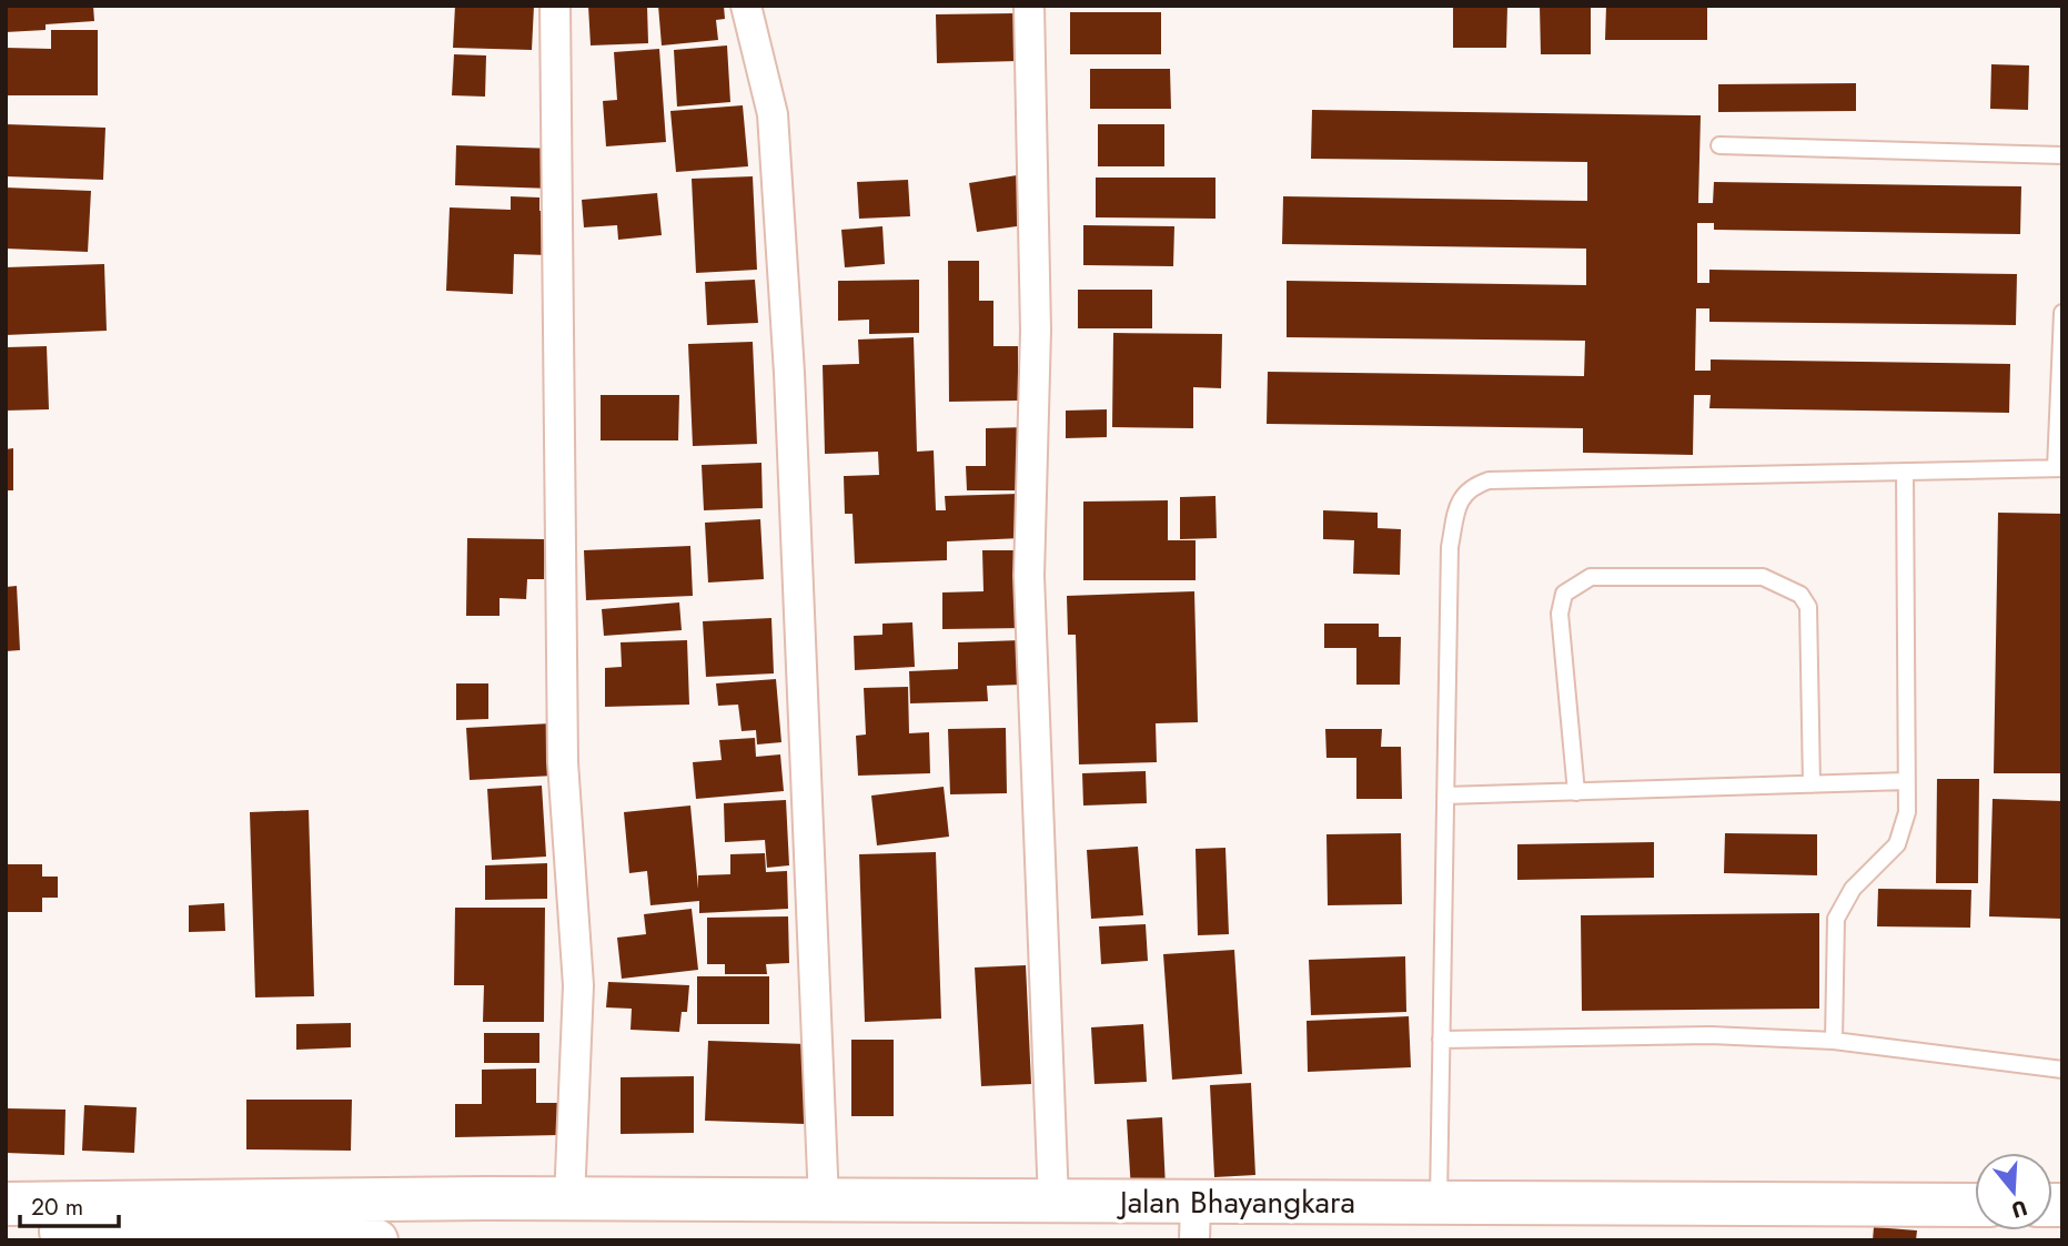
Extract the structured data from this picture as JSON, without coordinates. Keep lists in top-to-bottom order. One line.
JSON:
{"streets":{"main road":["Jalan Bhayangkara"]},"scale_bar":"20 m","north":"bottom"}
